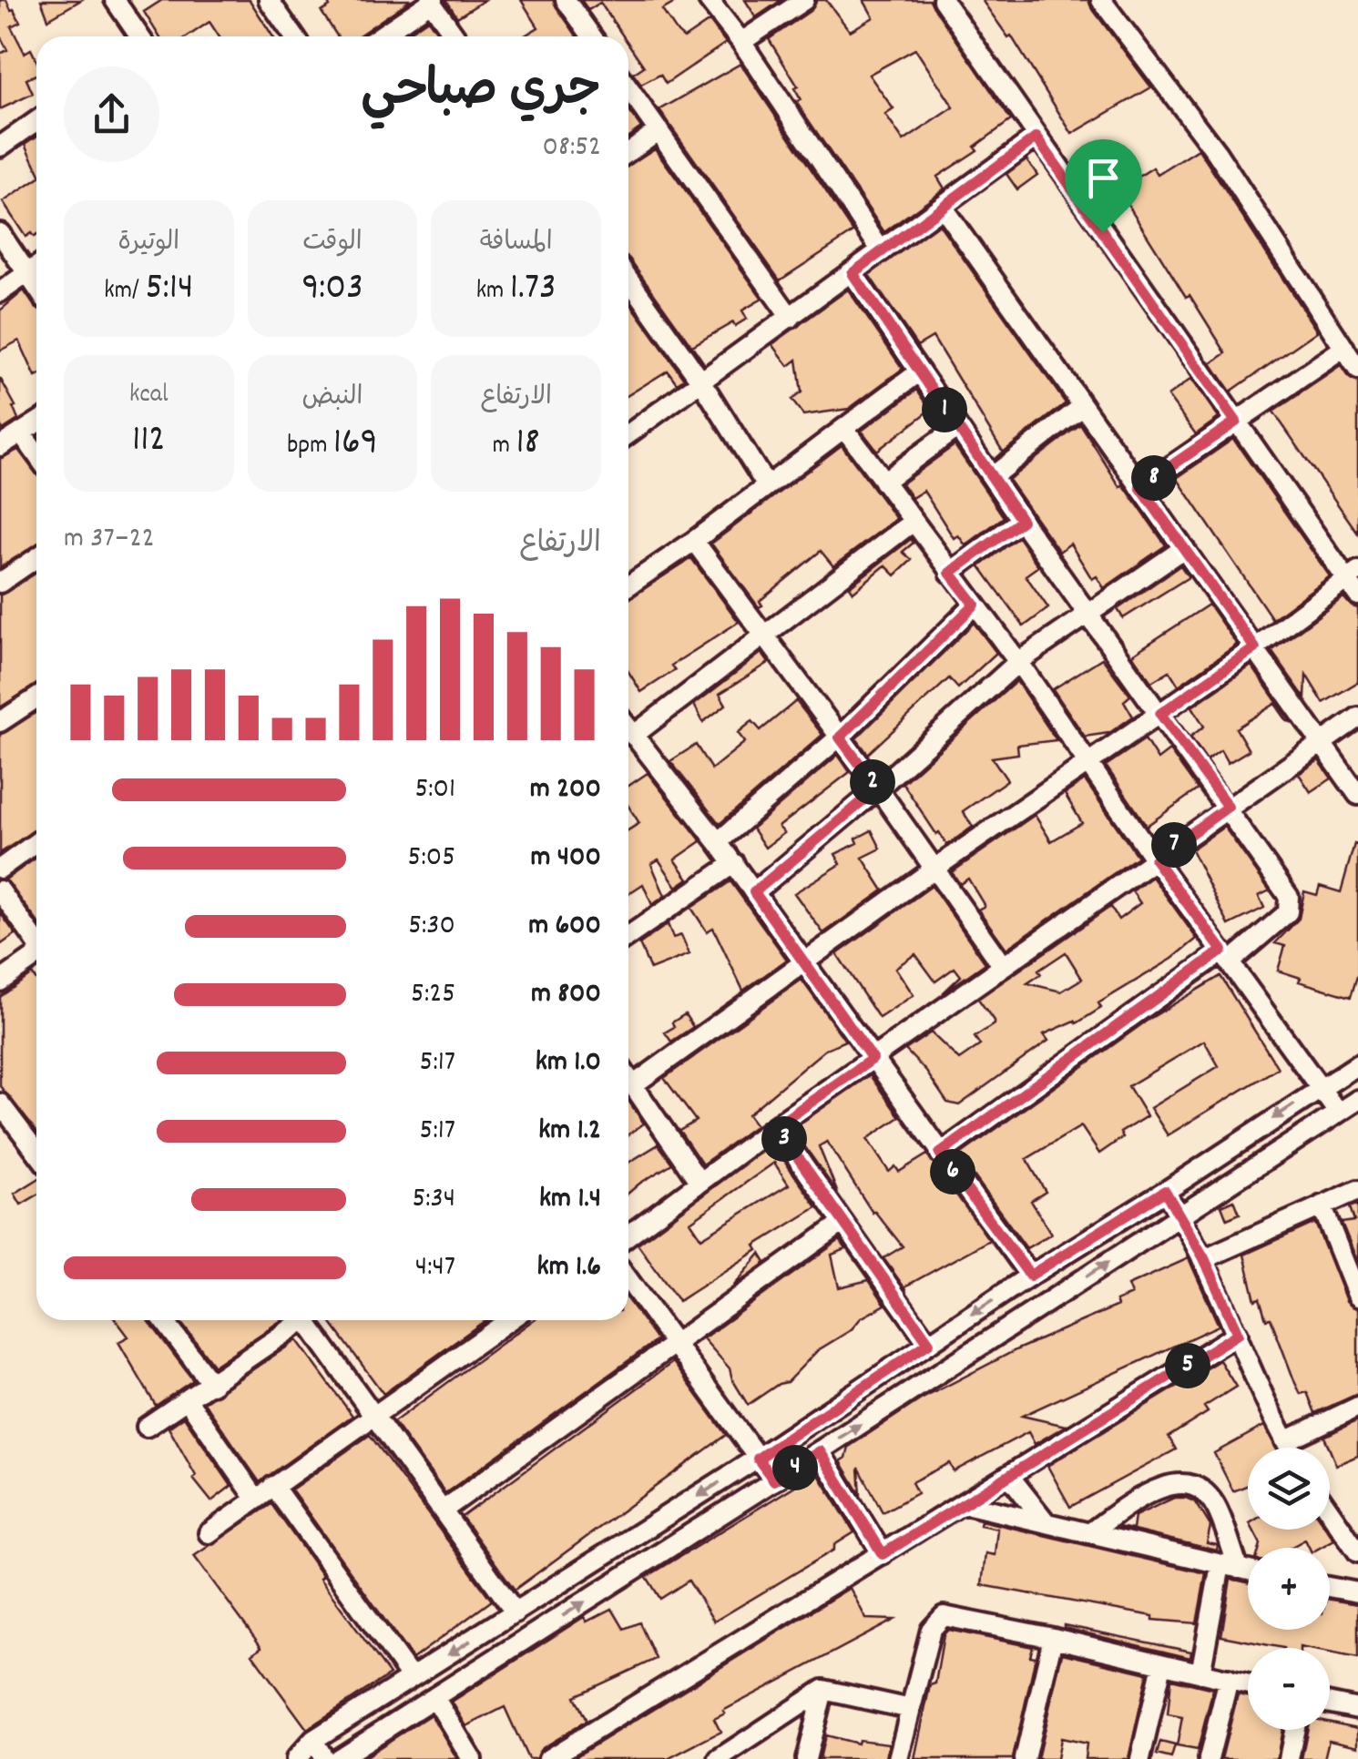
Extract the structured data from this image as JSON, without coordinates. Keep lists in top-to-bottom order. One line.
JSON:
{"page":{"heading":["جري صباحي","08:52"],"stats":[["المسافة","1.73 km"],["الوقت","9:03"],["الوتيرة","5:14 /km"],["الارتفاع","18 m"],["النبض","169 bpm"],["kcal","112"]],"pins":["1","8","2","7","3","6","5","4"],"chart":["الارتفاع","22–37 m"],"list":[{"name":"200 m","note":"5:01"},{"name":"400 m","note":"5:05"},{"name":"600 m","note":"5:30"},{"name":"800 m","note":"5:25"},{"name":"1.0 km","note":"5:17"},{"name":"1.2 km","note":"5:17"},{"name":"1.4 km","note":"5:34"},{"name":"1.6 km","note":"4:47"}],"map_buttons":["+","−"]}}
